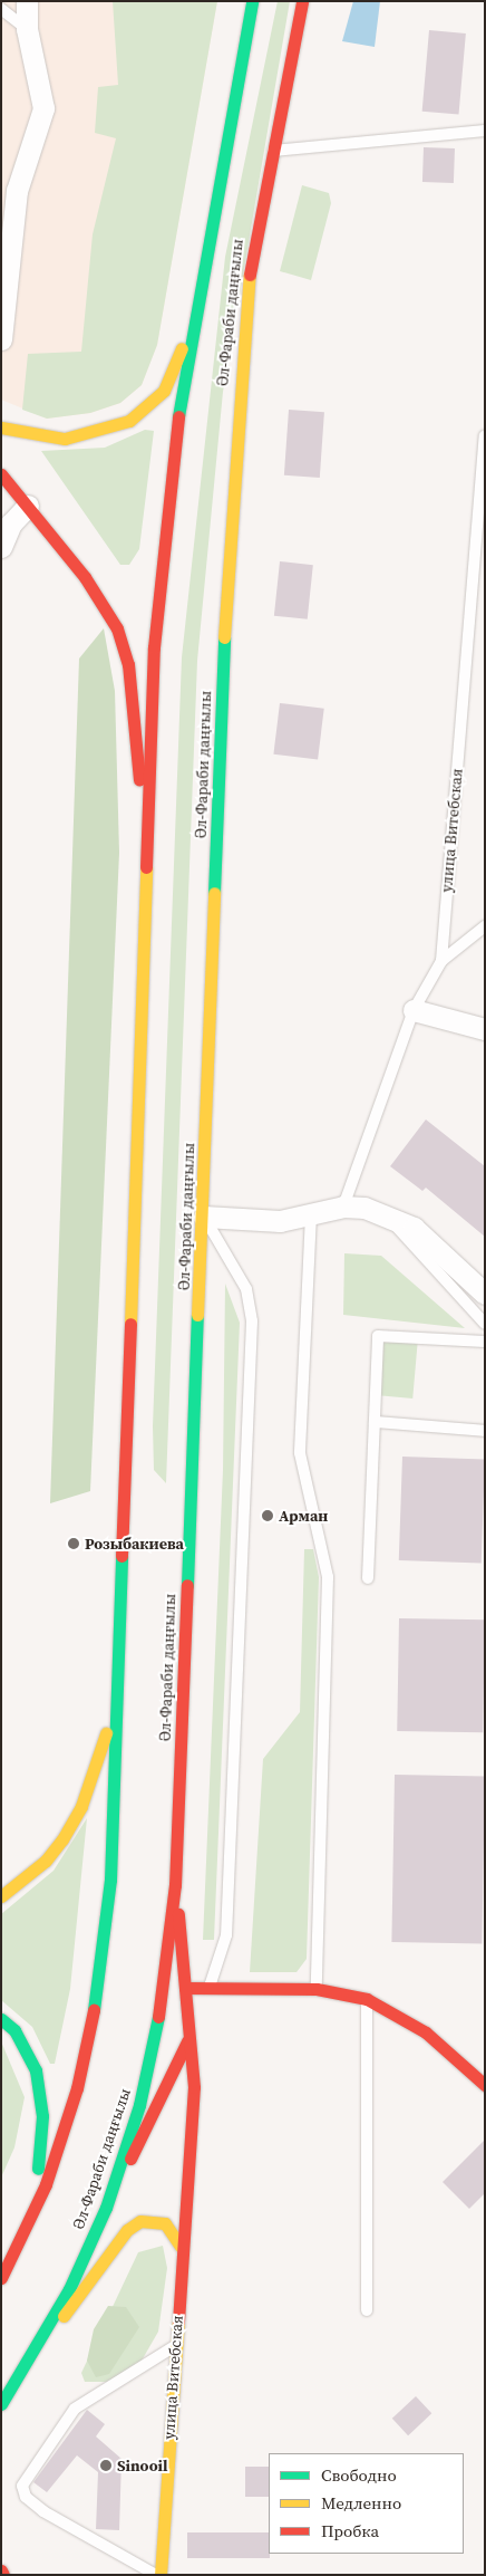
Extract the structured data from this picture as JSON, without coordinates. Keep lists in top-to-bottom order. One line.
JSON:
{"streets":{"main road":["Әл-Фараби даңғылы","улица Витебская"]},"crossings":[["Әл-Фараби даңғылы","улица Витебская"]],"places":["Арман","Розыбакиева","Sinooil"],"legend":["Свободно","Медленно","Пробка"]}
